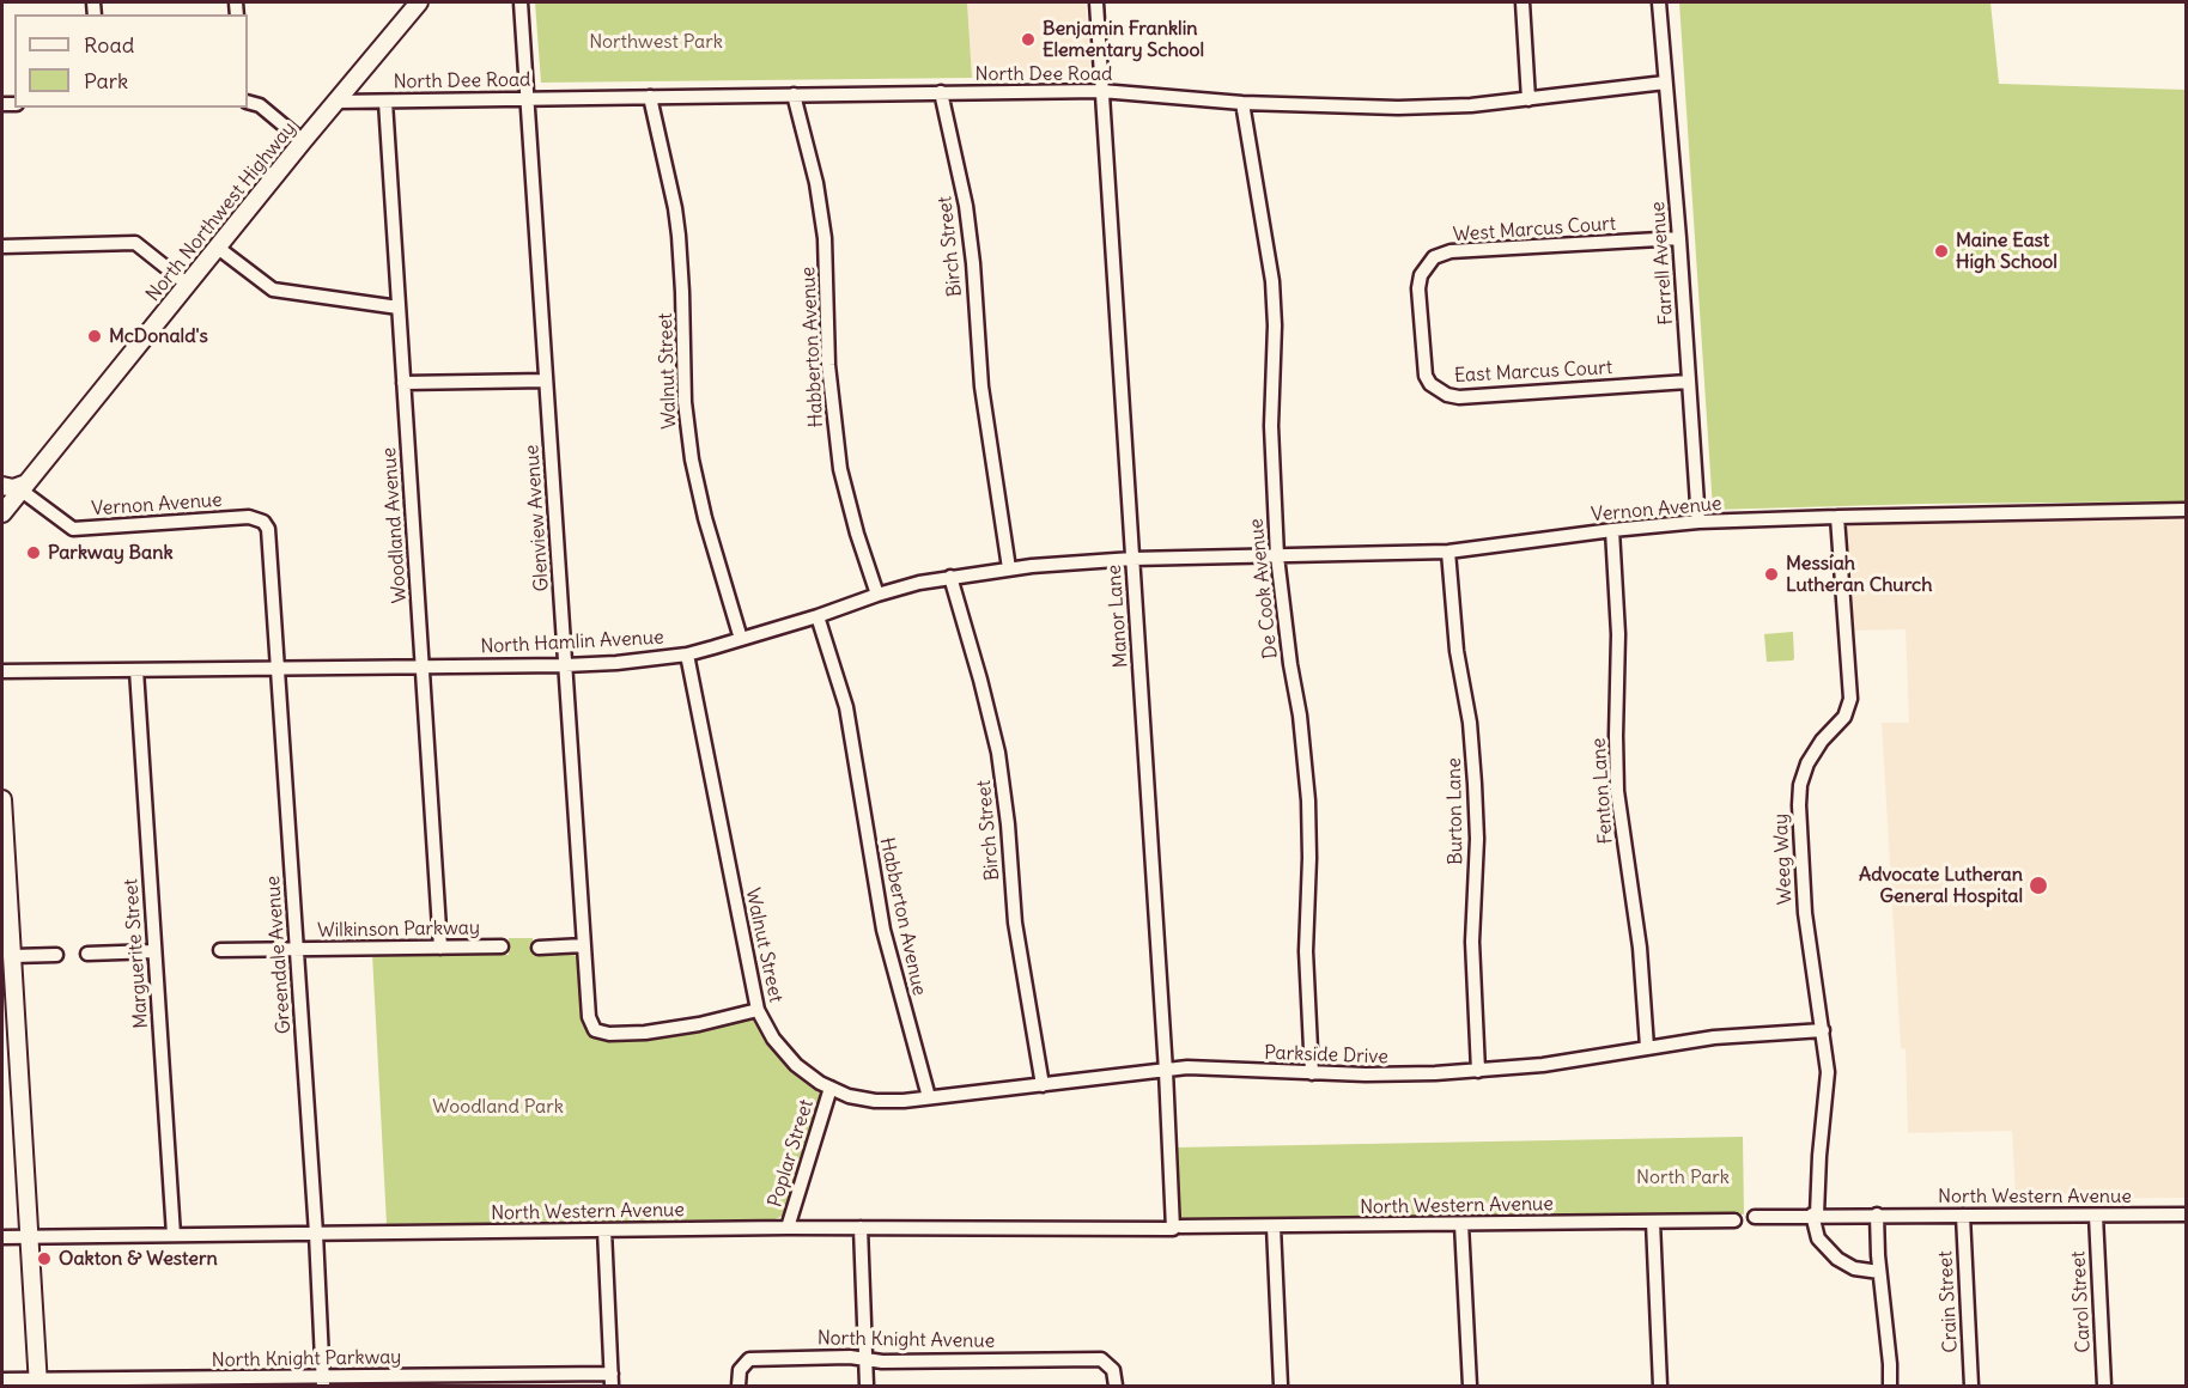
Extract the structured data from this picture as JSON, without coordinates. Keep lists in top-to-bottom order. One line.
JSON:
{"streets":{"main road":["North Northwest Highway"],"street":["North Dee Road","West Marcus Court","Birch Street","Farrell Avenue","Habberton Avenue","Walnut Street","East Marcus Court","Vernon Avenue","Glenview Avenue","Woodland Avenue","De Cook Avenue","Manor Lane","North Hamlin Avenue","Fenton Lane","Burton Lane","Weeg Way","Wilkinson Parkway","Marguerite Street","Greendale Avenue","Parkside Drive","Poplar Street","North Western Avenue","Crain Street","Carol Street","North Knight Avenue","North Knight Parkway"]},"crossings":[["North Dee Road","North Northwest Highway"],["North Dee Road","Birch Street"],["North Dee Road","Farrell Avenue"],["North Dee Road","Habberton Avenue"],["North Dee Road","Walnut Street"],["North Dee Road","Glenview Avenue"],["North Dee Road","Woodland Avenue"],["North Dee Road","De Cook Avenue"],["North Dee Road","Manor Lane"],["North Northwest Highway","Vernon Avenue"],["West Marcus Court","Farrell Avenue"],["West Marcus Court","East Marcus Court"],["Birch Street","North Hamlin Avenue"],["Birch Street","Parkside Drive"],["Farrell Avenue","East Marcus Court"],["Farrell Avenue","Vernon Avenue"],["Habberton Avenue","North Hamlin Avenue"],["Habberton Avenue","Parkside Drive"],["Walnut Street","Glenview Avenue"],["Walnut Street","North Hamlin Avenue"],["Walnut Street","Parkside Drive"],["Walnut Street","Poplar Street"],["Vernon Avenue","De Cook Avenue"],["Vernon Avenue","Manor Lane"],["Vernon Avenue","North Hamlin Avenue"],["Vernon Avenue","Fenton Lane"],["Vernon Avenue","Burton Lane"],["Vernon Avenue","Weeg Way"],["Vernon Avenue","Greendale Avenue"],["Glenview Avenue","North Hamlin Avenue"],["Woodland Avenue","North Hamlin Avenue"],["Woodland Avenue","Wilkinson Parkway"],["De Cook Avenue","Parkside Drive"],["Manor Lane","North Hamlin Avenue"],["Manor Lane","Parkside Drive"],["Manor Lane","North Western Avenue"],["North Hamlin Avenue","Marguerite Street"],["North Hamlin Avenue","Greendale Avenue"],["Fenton Lane","Parkside Drive"],["Burton Lane","Parkside Drive"],["Weeg Way","Parkside Drive"],["Weeg Way","North Western Avenue"],["Wilkinson Parkway","Greendale Avenue"],["Marguerite Street","North Western Avenue"],["Greendale Avenue","North Western Avenue"],["Greendale Avenue","North Knight Parkway"],["Parkside Drive","Poplar Street"],["Poplar Street","North Western Avenue"],["North Western Avenue","Crain Street"],["North Western Avenue","Carol Street"]],"parks":["Northwest Park","Woodland Park","North Park"],"places":["Benjamin Franklin Elementary School","Maine East High School","McDonald's","Parkway Bank","Messiah Lutheran Church","Advocate Lutheran General Hospital","Oakton & Western"],"legend":["Road","Park"]}
